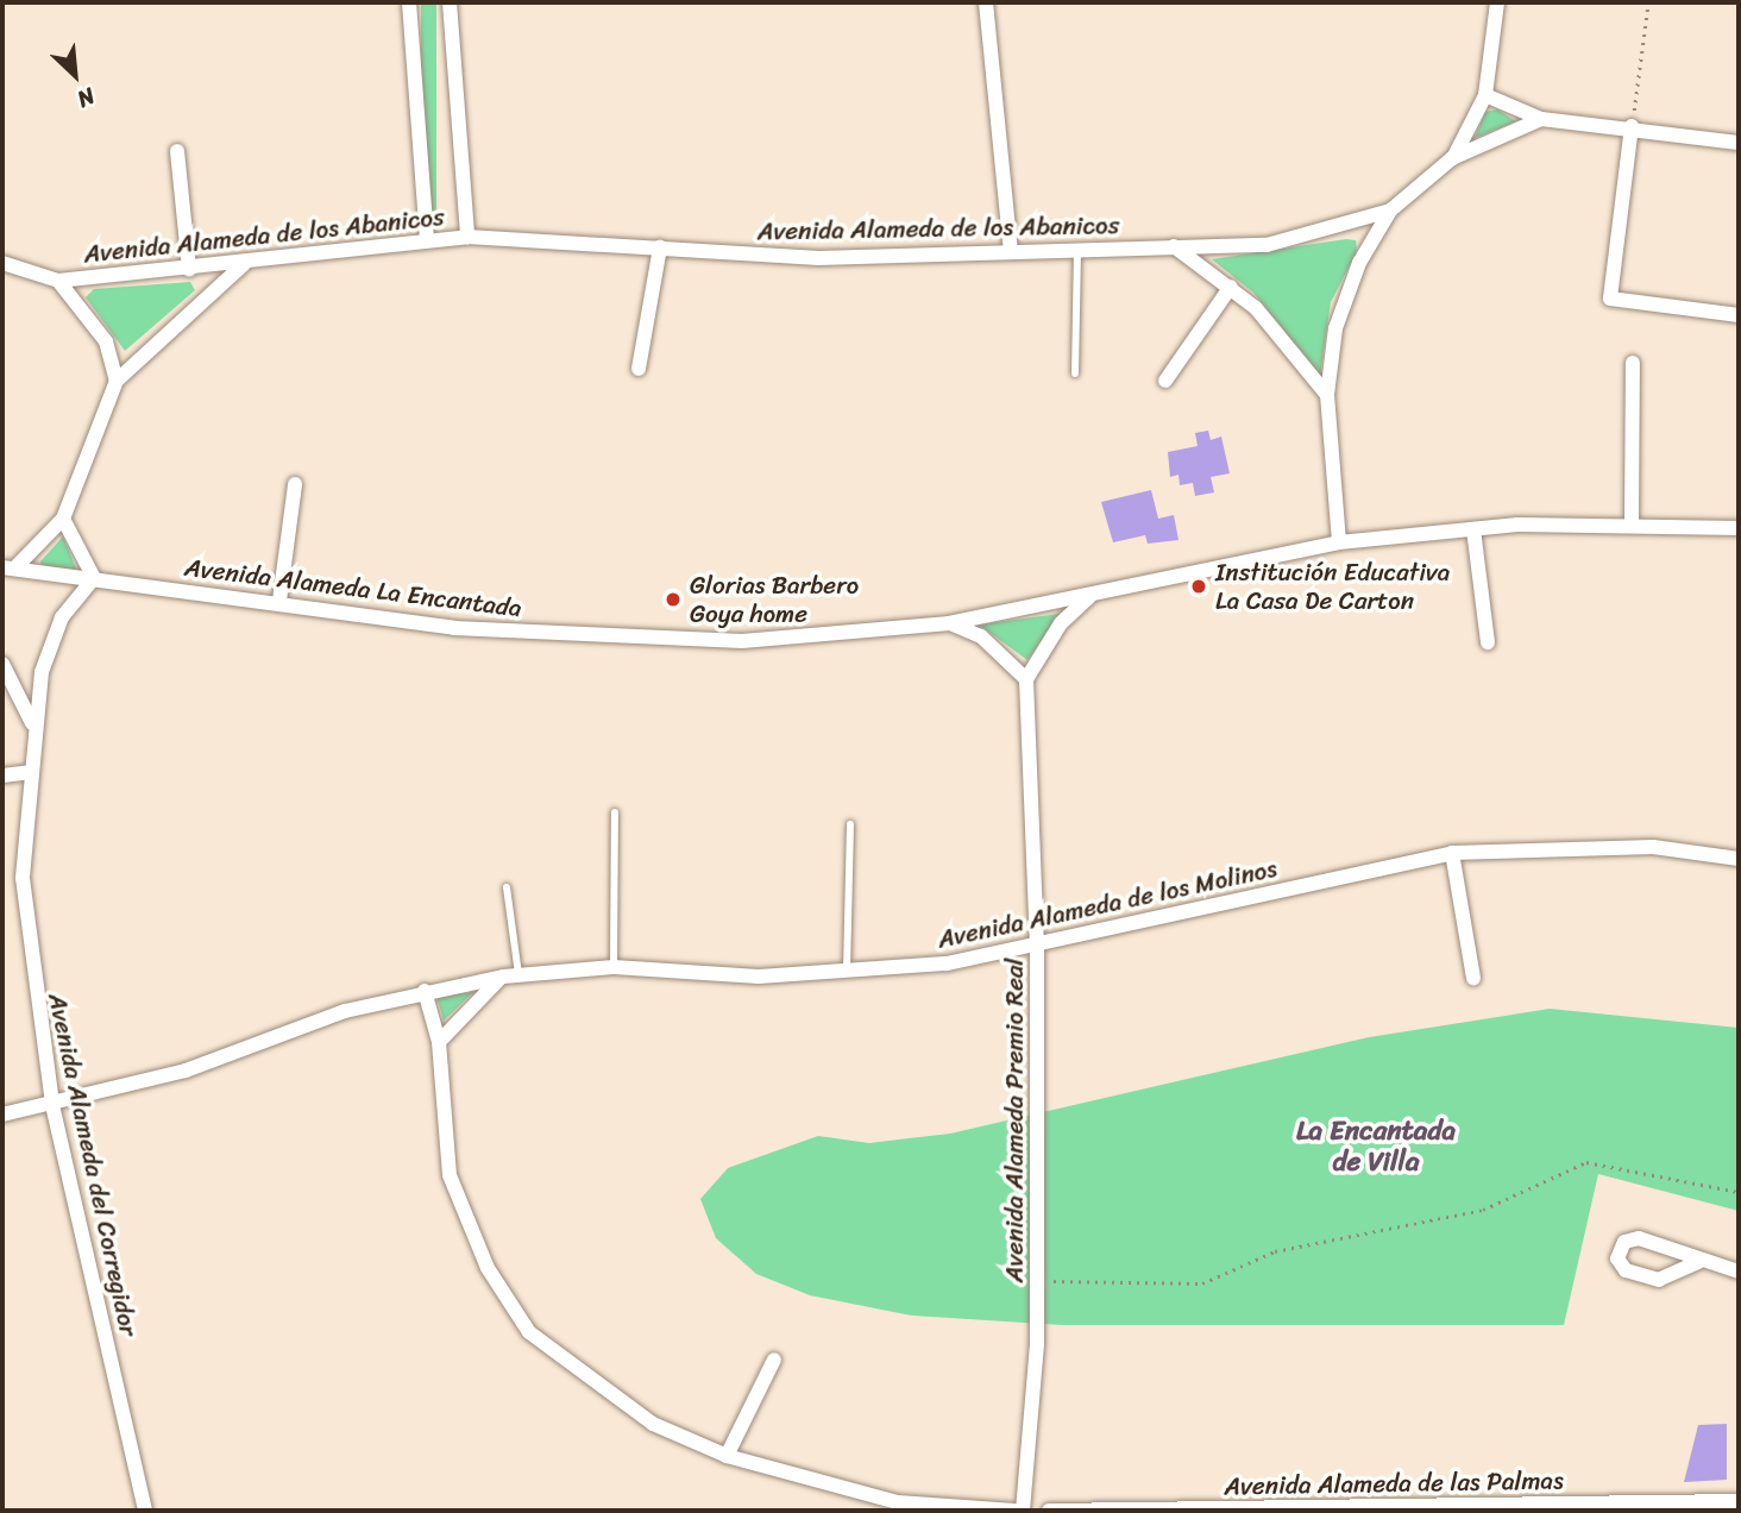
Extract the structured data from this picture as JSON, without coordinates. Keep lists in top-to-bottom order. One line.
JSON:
{"streets":{"street":["Avenida Alameda de los Abanicos","Avenida Alameda La Encantada","Avenida Alameda de los Molinos","Avenida Alameda Premio Real","Avenida Alameda del Corregidor","Avenida Alameda de las Palmas"]},"crossings":[["Avenida Alameda La Encantada","Avenida Alameda del Corregidor"],["Avenida Alameda de los Molinos","Avenida Alameda Premio Real"],["Avenida Alameda de los Molinos","Avenida Alameda del Corregidor"]],"districts":["La Encantada de Villa"],"places":["Institución Educativa La Casa De Carton","Glorias Barbero Goya home"],"north":"bottom right"}
